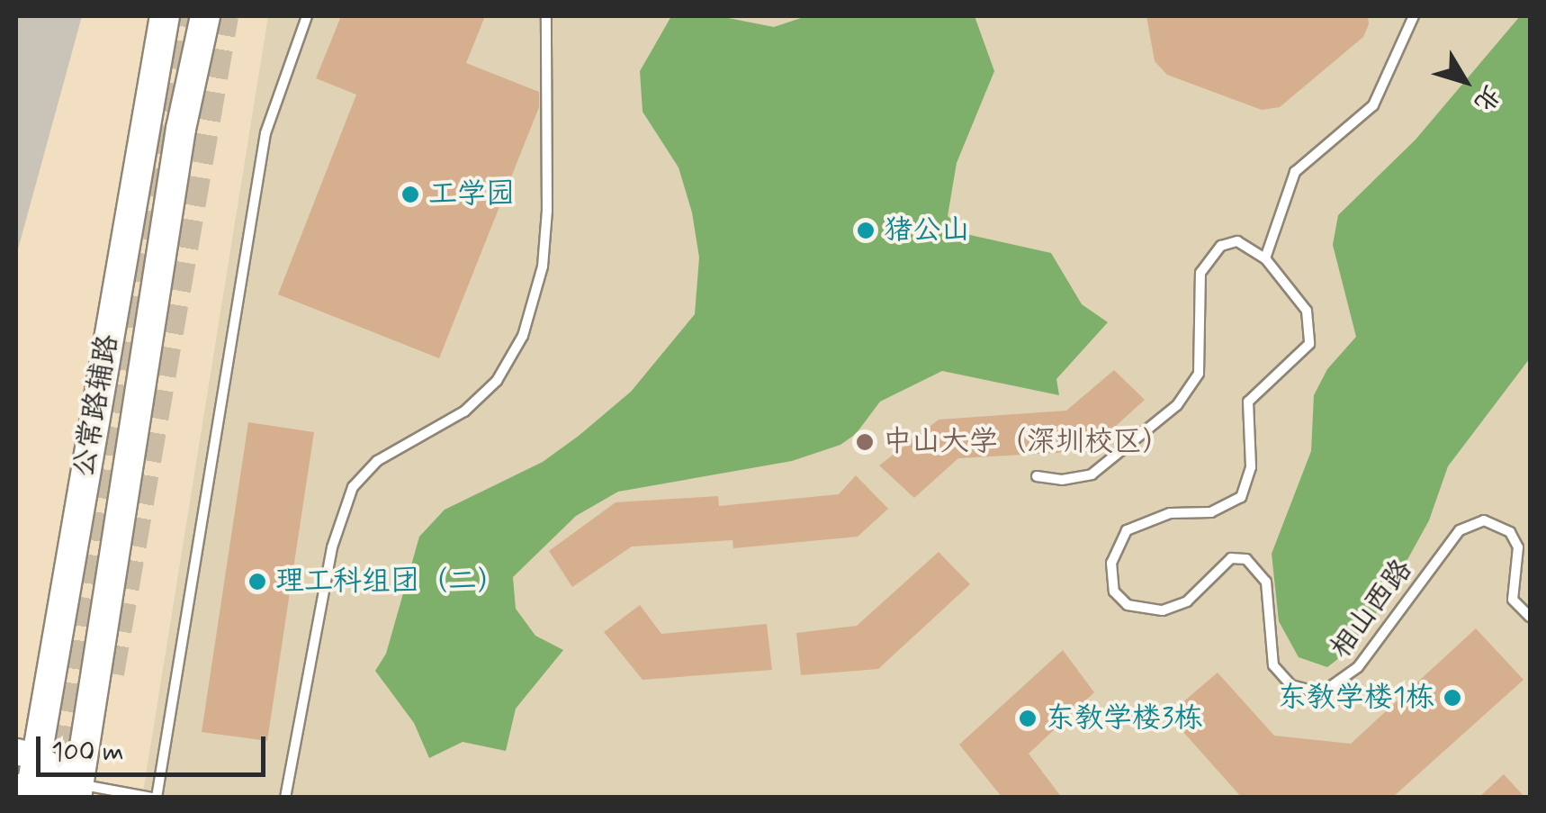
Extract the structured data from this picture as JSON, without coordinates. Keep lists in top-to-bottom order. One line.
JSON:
{"streets":{"main road":["公常路辅路"],"lane":["相山西路"]},"places":["工学园","猪公山","中山大学（深圳校区）","理工科组团（二）","东教学楼1栋","东教学楼3栋"],"scale_bar":"100 m","north":"bottom right"}
